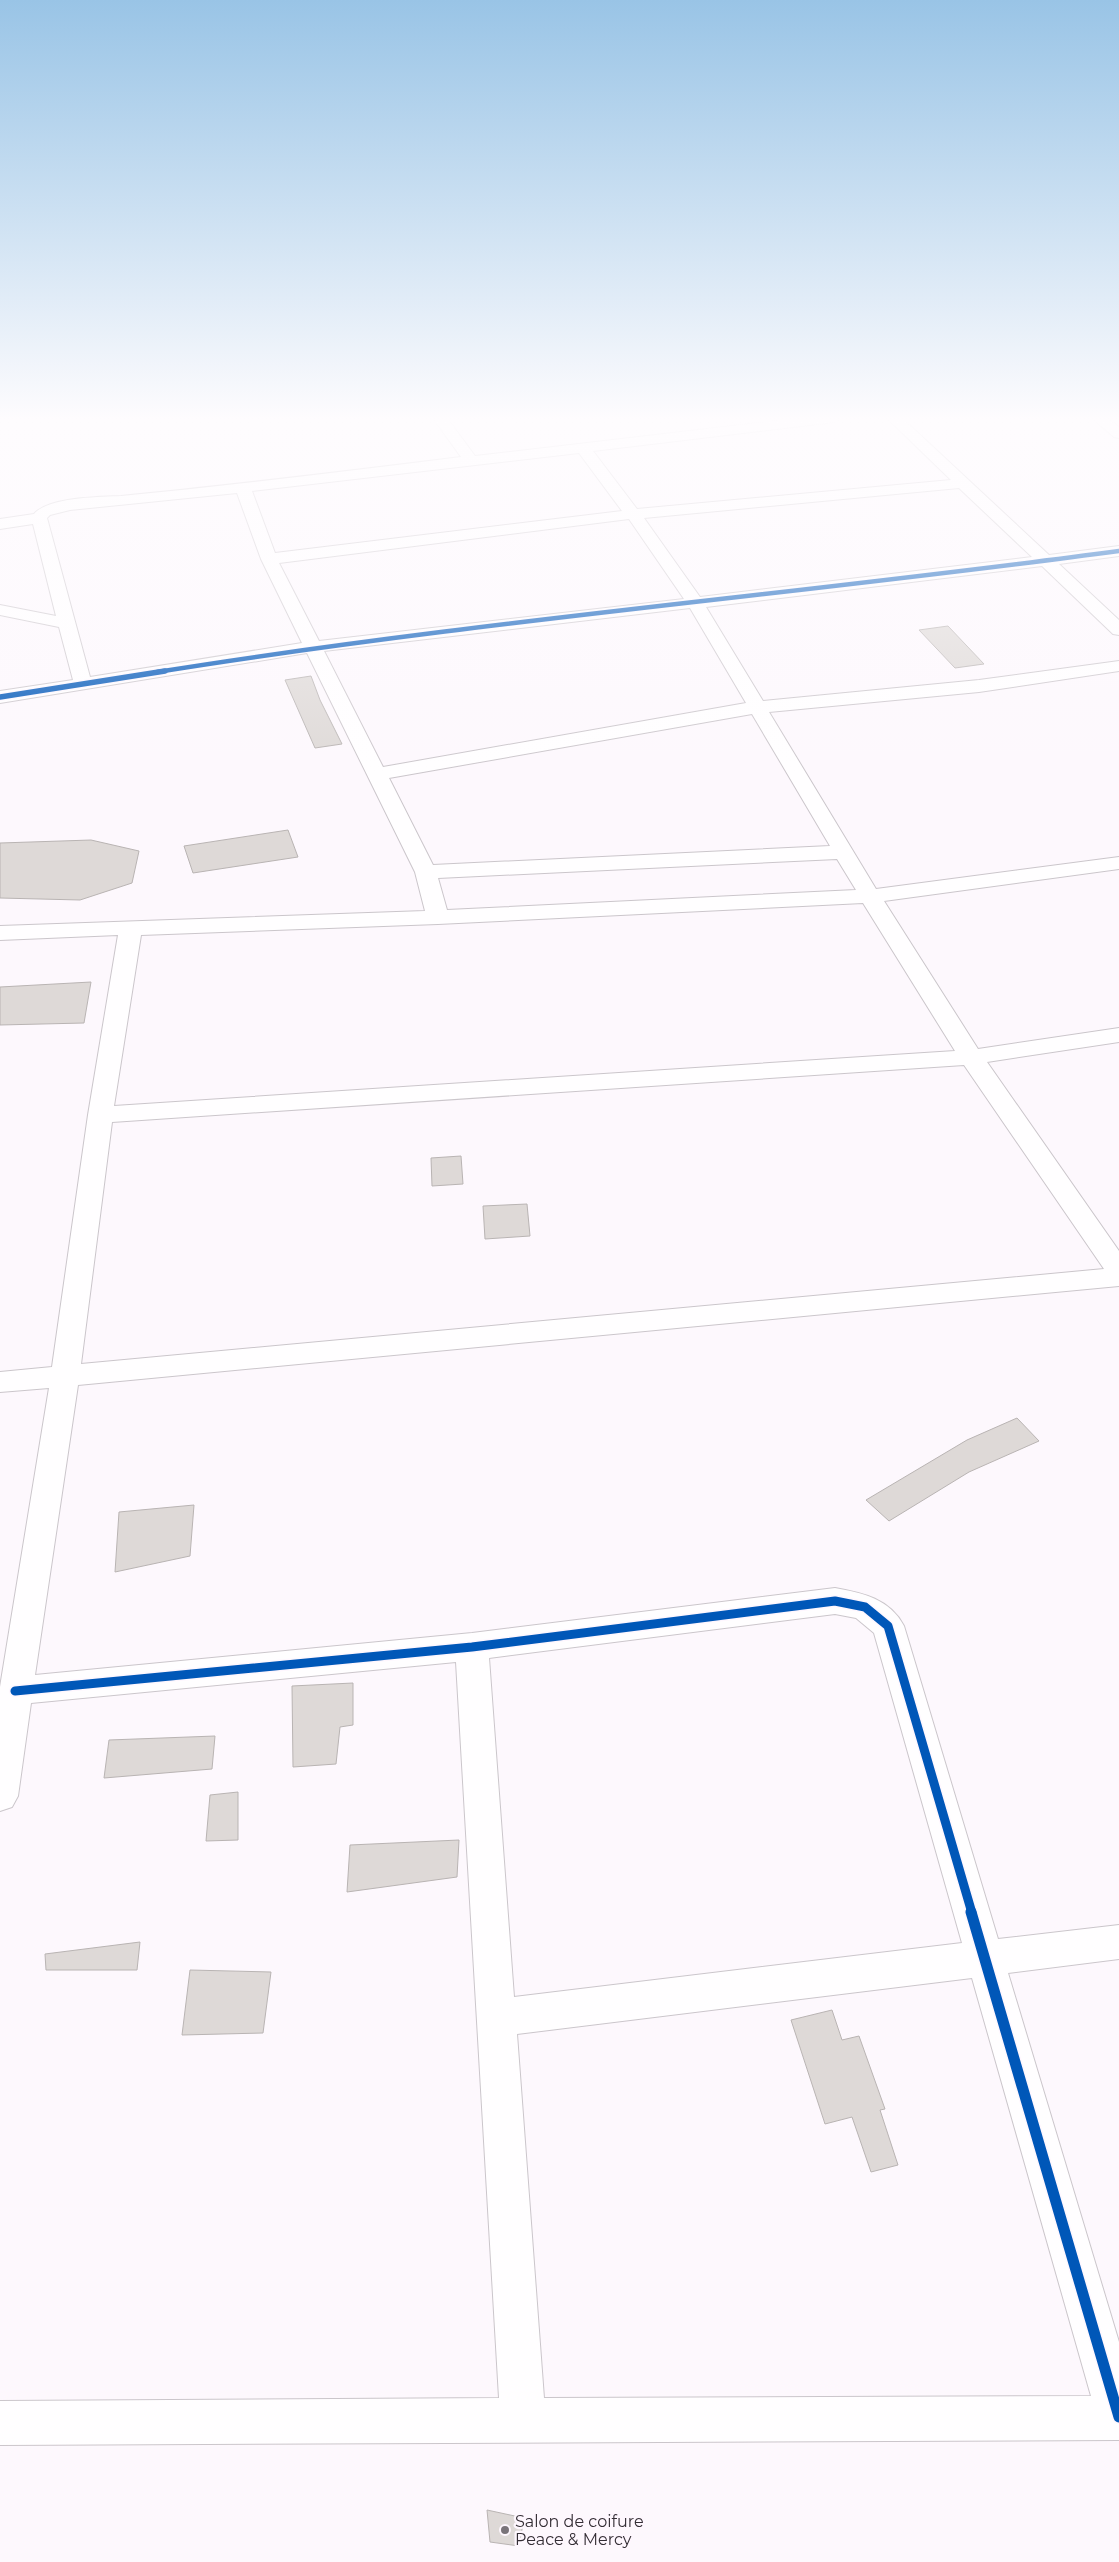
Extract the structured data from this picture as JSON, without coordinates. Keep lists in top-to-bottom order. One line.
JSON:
{"places":["Salon de coifure Peace & Mercy"]}
